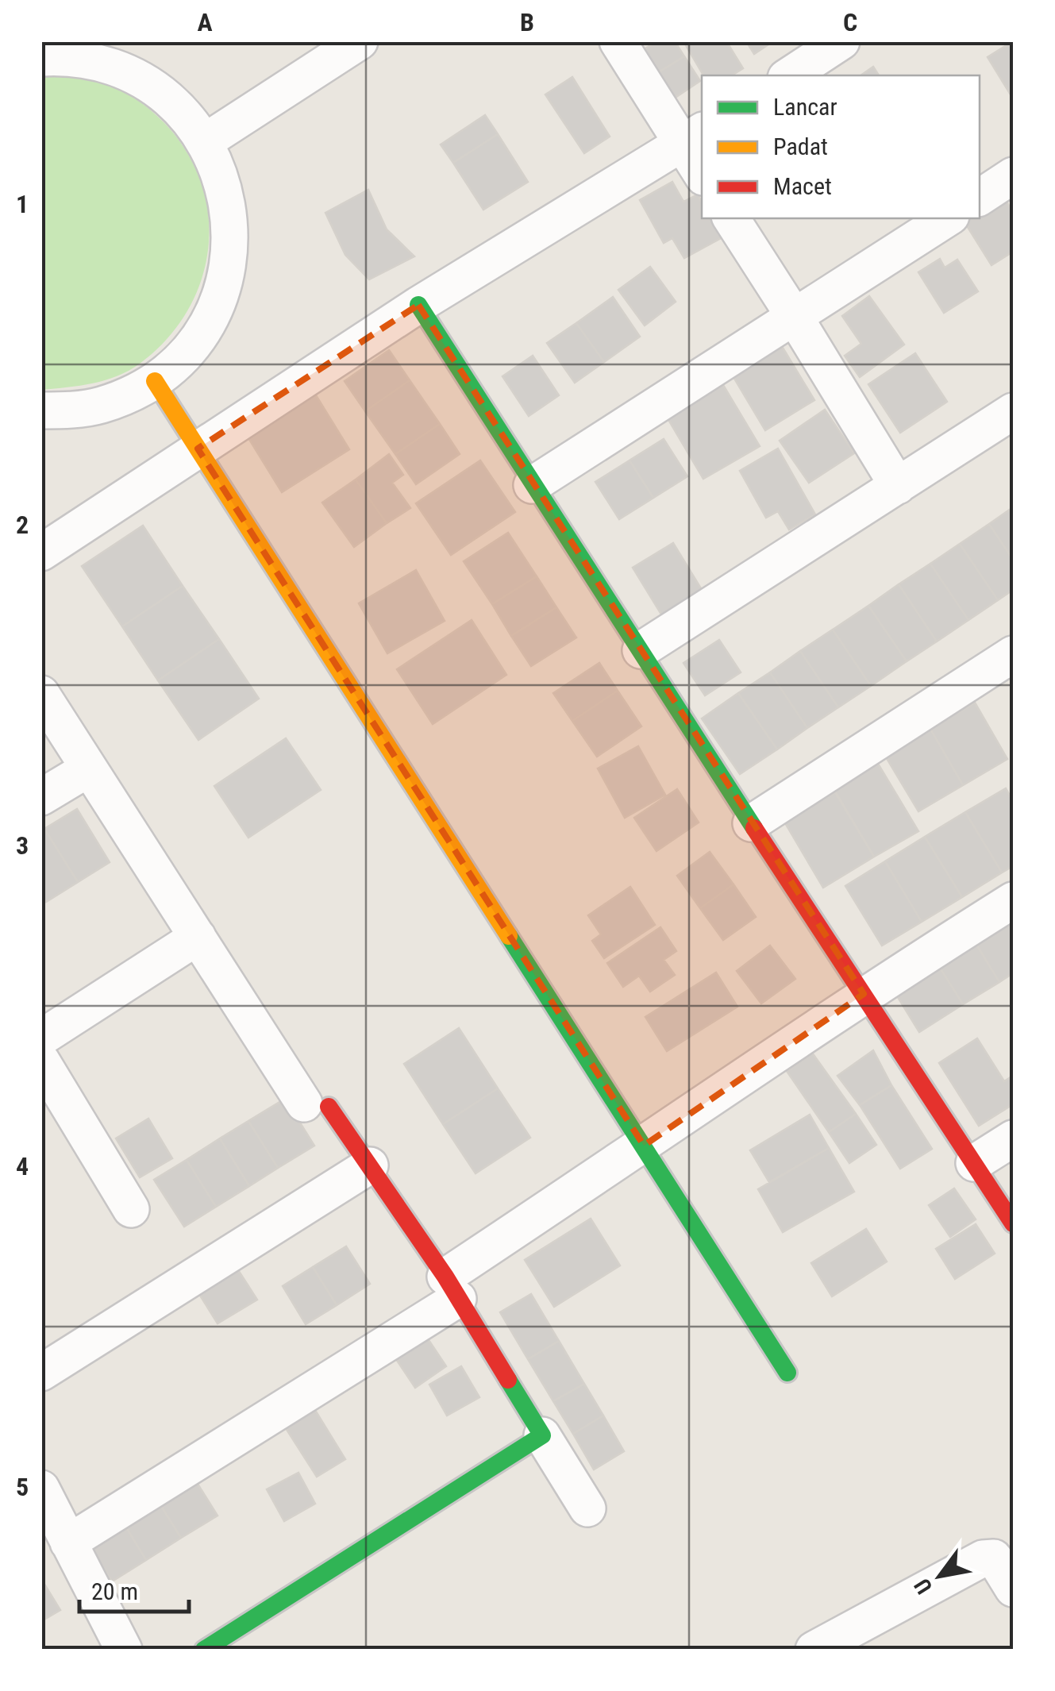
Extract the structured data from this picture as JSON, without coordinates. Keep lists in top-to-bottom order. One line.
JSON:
{"legend":["Lancar","Padat","Macet"],"scale_bar":"20 m","north":"bottom left","grid":{"columns":["A","B","C"],"rows":["1","2","3","4","5"]}}
